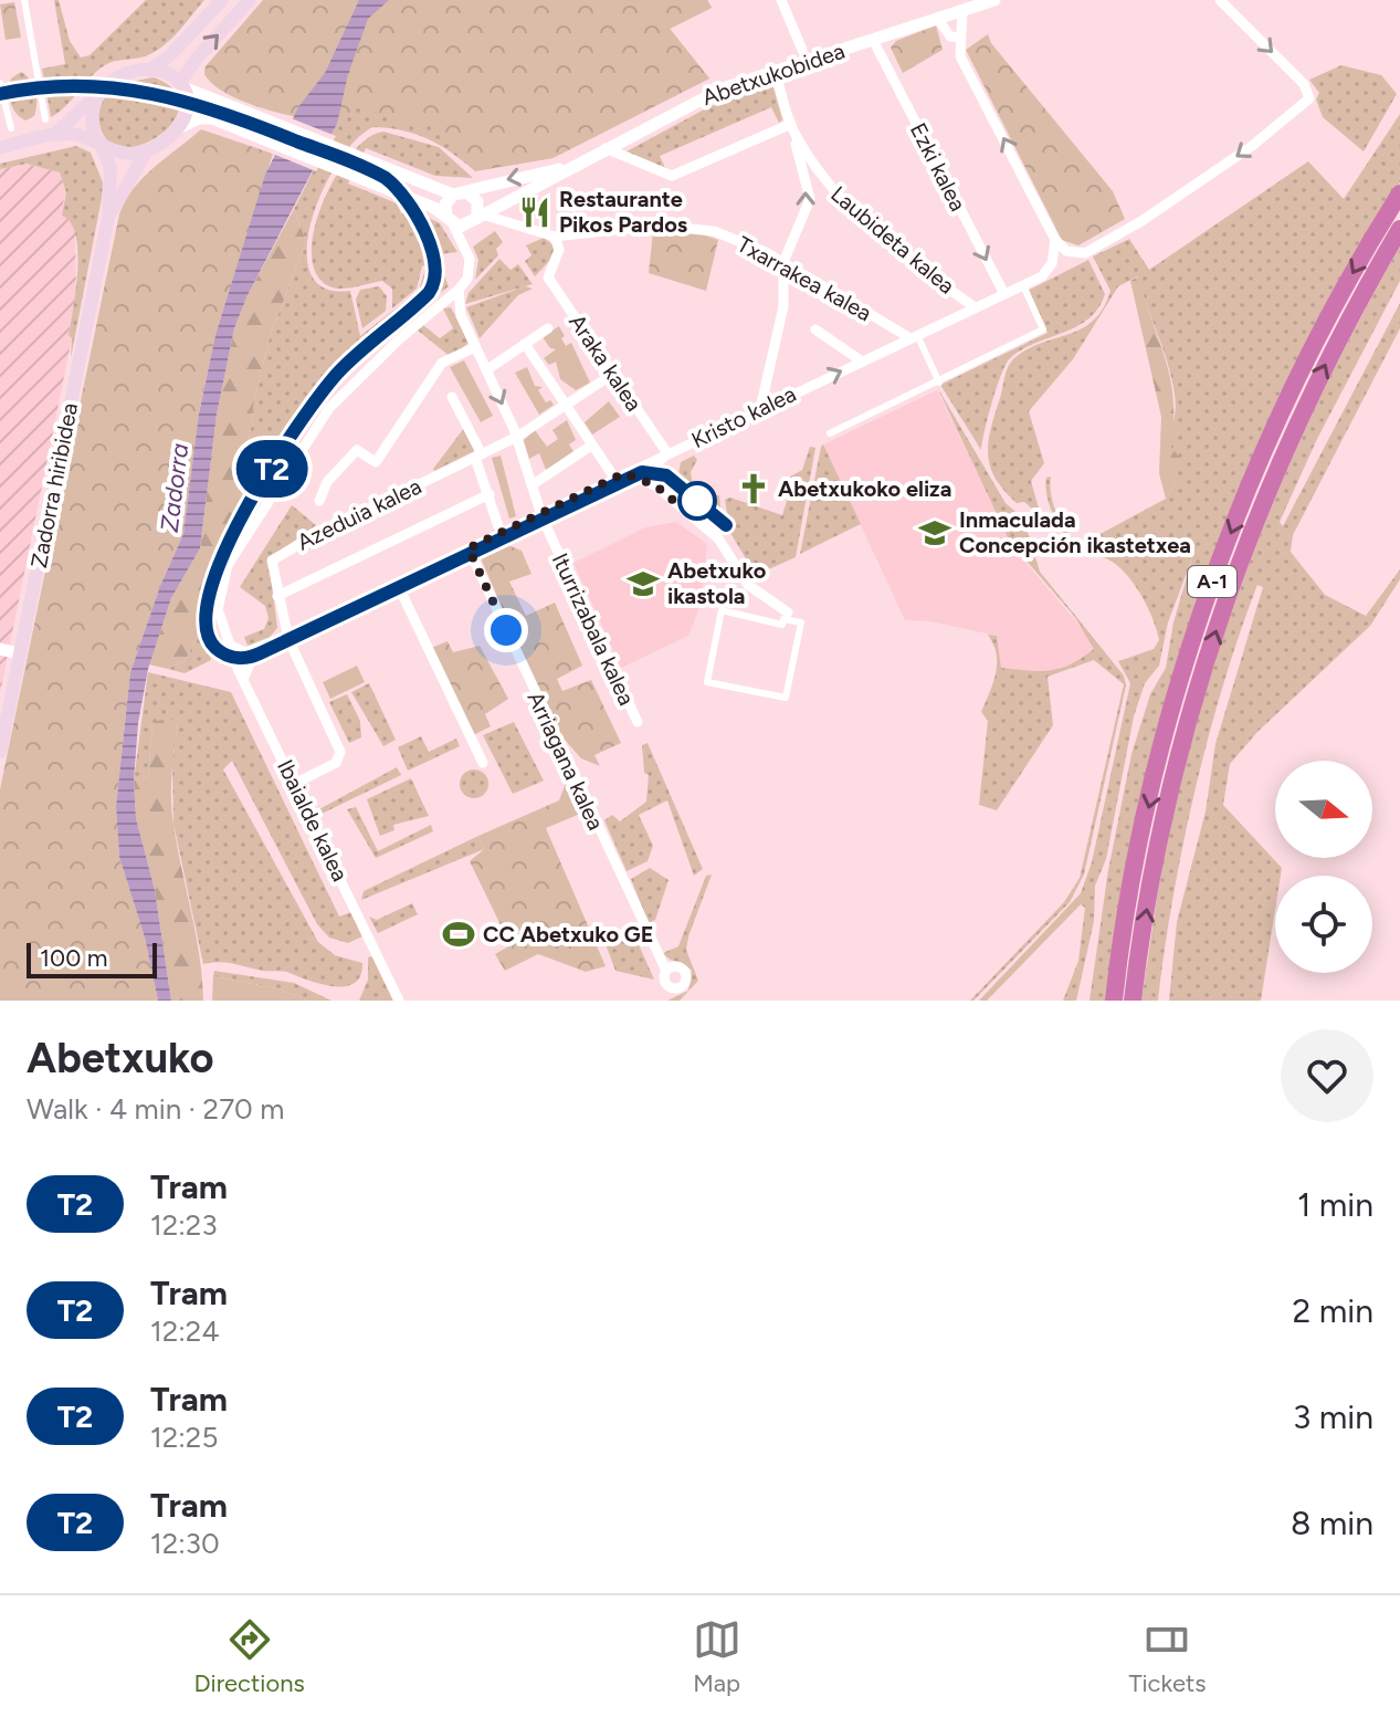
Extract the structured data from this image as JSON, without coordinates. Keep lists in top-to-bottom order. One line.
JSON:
{"streets":{"highway":["A-1"],"main road":["Zadorra hiribidea"],"street":["Abetxukobidea","Ezki kalea","Laubideta kalea","Txarrakea kalea","Araka kalea","Kristo kalea","Azeduia kalea","Iturrizabala kalea","Arriagana kalea","Ibaialde kalea"]},"crossings":[["Abetxukobidea","Ezki kalea"],["Abetxukobidea","Laubideta kalea"],["Abetxukobidea","Txarrakea kalea"],["Ezki kalea","Kristo kalea"],["Laubideta kalea","Kristo kalea"],["Txarrakea kalea","Araka kalea"],["Txarrakea kalea","Kristo kalea"],["Araka kalea","Kristo kalea"],["Araka kalea","Azeduia kalea"],["Kristo kalea","Azeduia kalea"],["Kristo kalea","Iturrizabala kalea"],["Kristo kalea","Arriagana kalea"],["Azeduia kalea","Iturrizabala kalea"],["Azeduia kalea","Ibaialde kalea"],["Iturrizabala kalea","Ibaialde kalea"]],"water":["Zadorra"],"places":{"restaurant":["Restaurante Pikos Pardos"],"church":["Abetxukoko eliza"],"school or university":["Inmaculada Concepción ikastetxea","Abetxuko ikastola"],"sports":["CC Abetxuko GE"]},"lines":["tram line T2"],"scale_bar":"100 m","north":"right","page":{"on_map":"T2","scale":"100 m","heading":["Abetxuko","Walk · 4 min · 270 m"],"list":[{"mark":"T2","name":"Tram","note":"12:23","value":"1 min"},{"mark":"T2","name":"Tram","note":"12:24","value":"2 min"},{"mark":"T2","name":"Tram","note":"12:25","value":"3 min"},{"mark":"T2","name":"Tram","note":"12:30","value":"8 min"}],"tabs":["Directions","Map","Tickets"]}}
